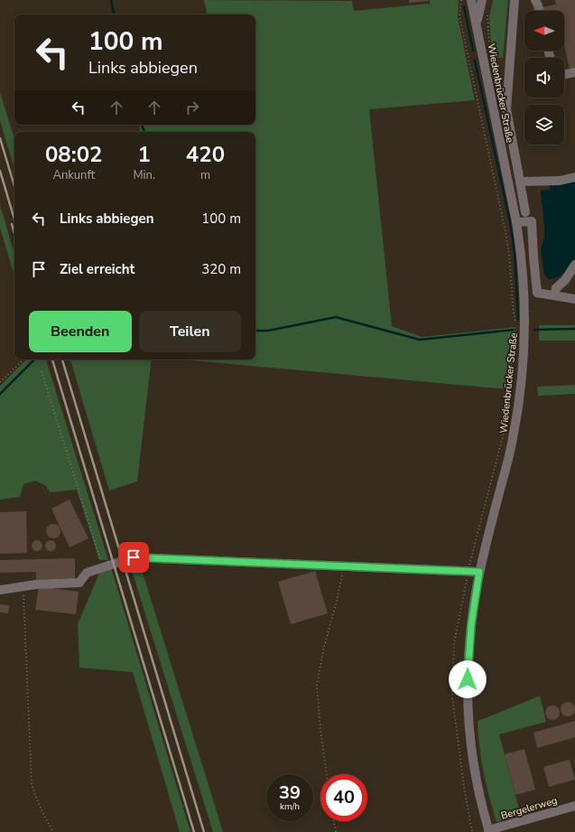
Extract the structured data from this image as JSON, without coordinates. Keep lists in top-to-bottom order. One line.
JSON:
{"streets":{"street":["Wiedenbrücker Straße","Bergelerweg"]},"crossings":[["Wiedenbrücker Straße","Bergelerweg"]],"north":"left","page":{"turn":["100 m","Links abbiegen"],"eta":["08:02","Ankunft","1","Min.","420","m"],"list":[{"name":"Links abbiegen","value":"100 m"},{"name":"Ziel erreicht","value":"320 m"}],"buttons":["Beenden","Teilen"],"speed":"39 km/h","limit":"40"}}
